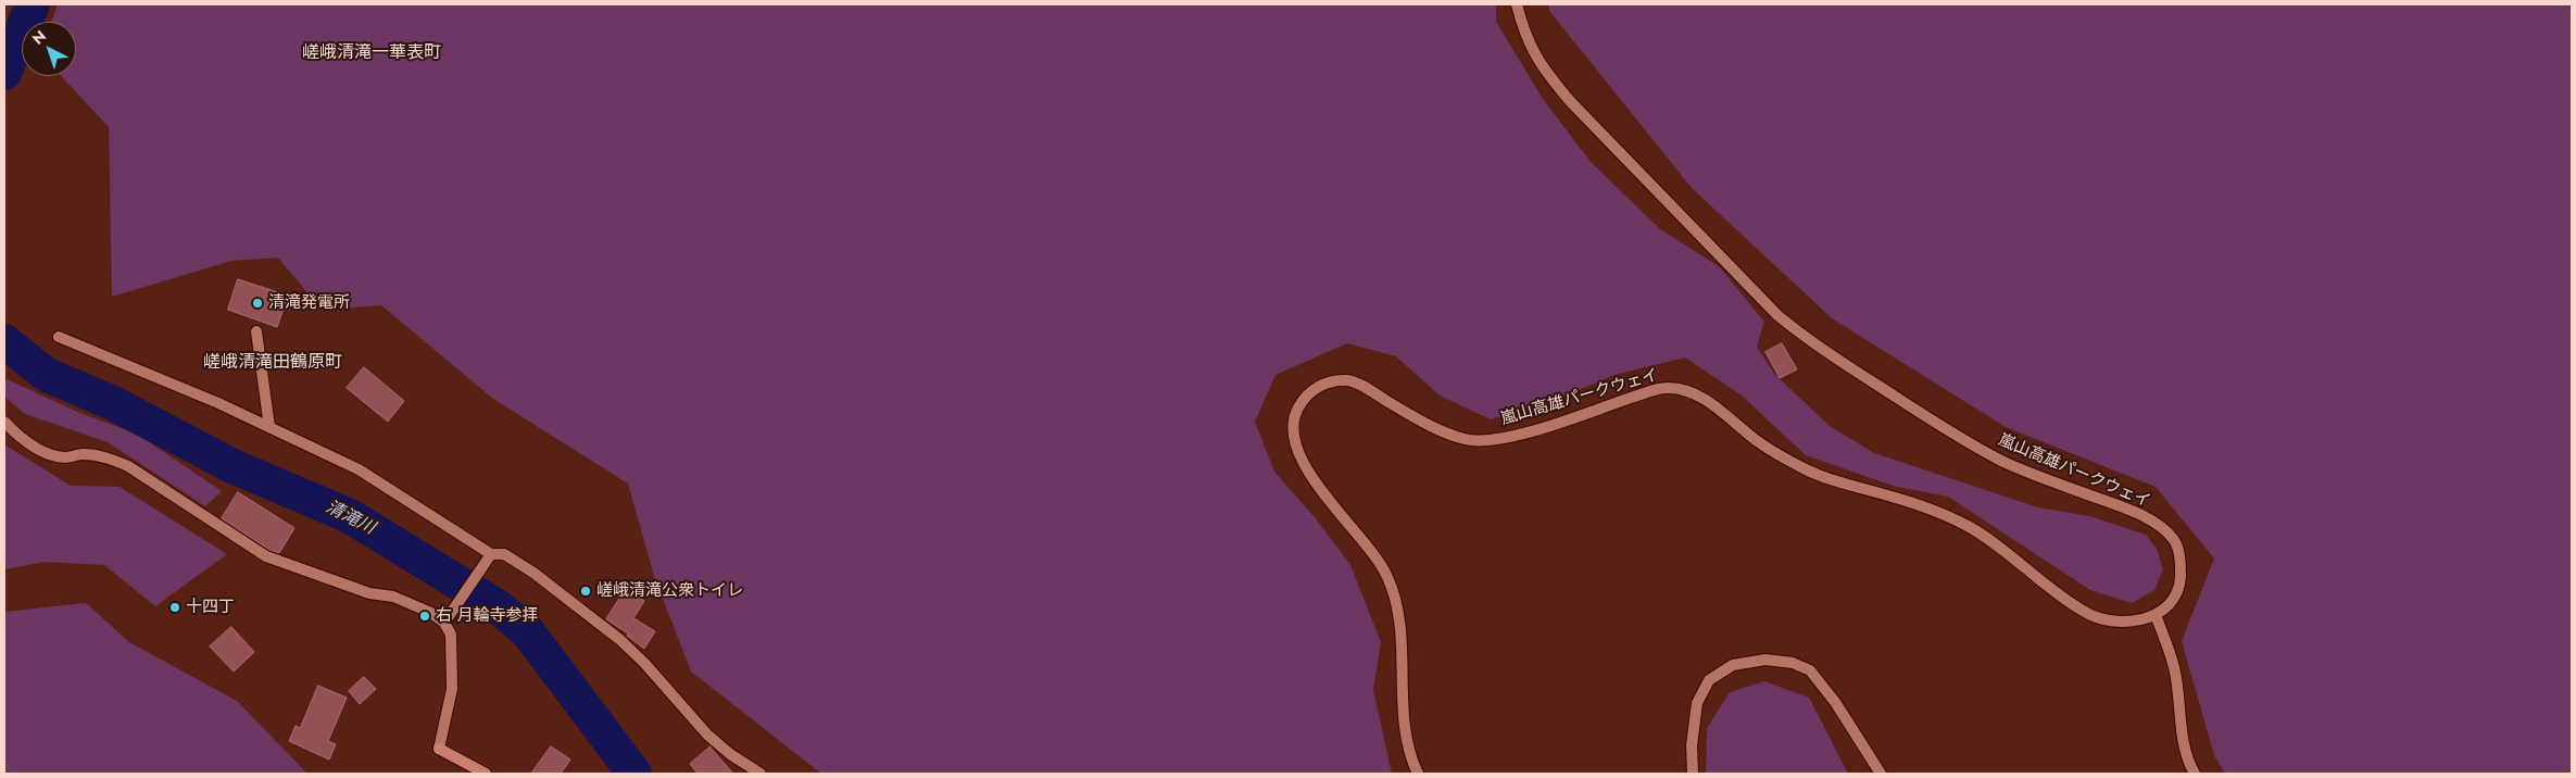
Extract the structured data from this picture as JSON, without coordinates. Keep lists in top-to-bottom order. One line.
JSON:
{"streets":{"street":["嵐山高雄パークウェイ"]},"districts":["嵯峨清滝一華表町","嵯峨清滝田鶴原町"],"water":["清滝川"],"places":["清滝発電所","嵯峨清滝公衆トイレ","十四丁","右 月輪寺参拝"],"north":"top left"}
